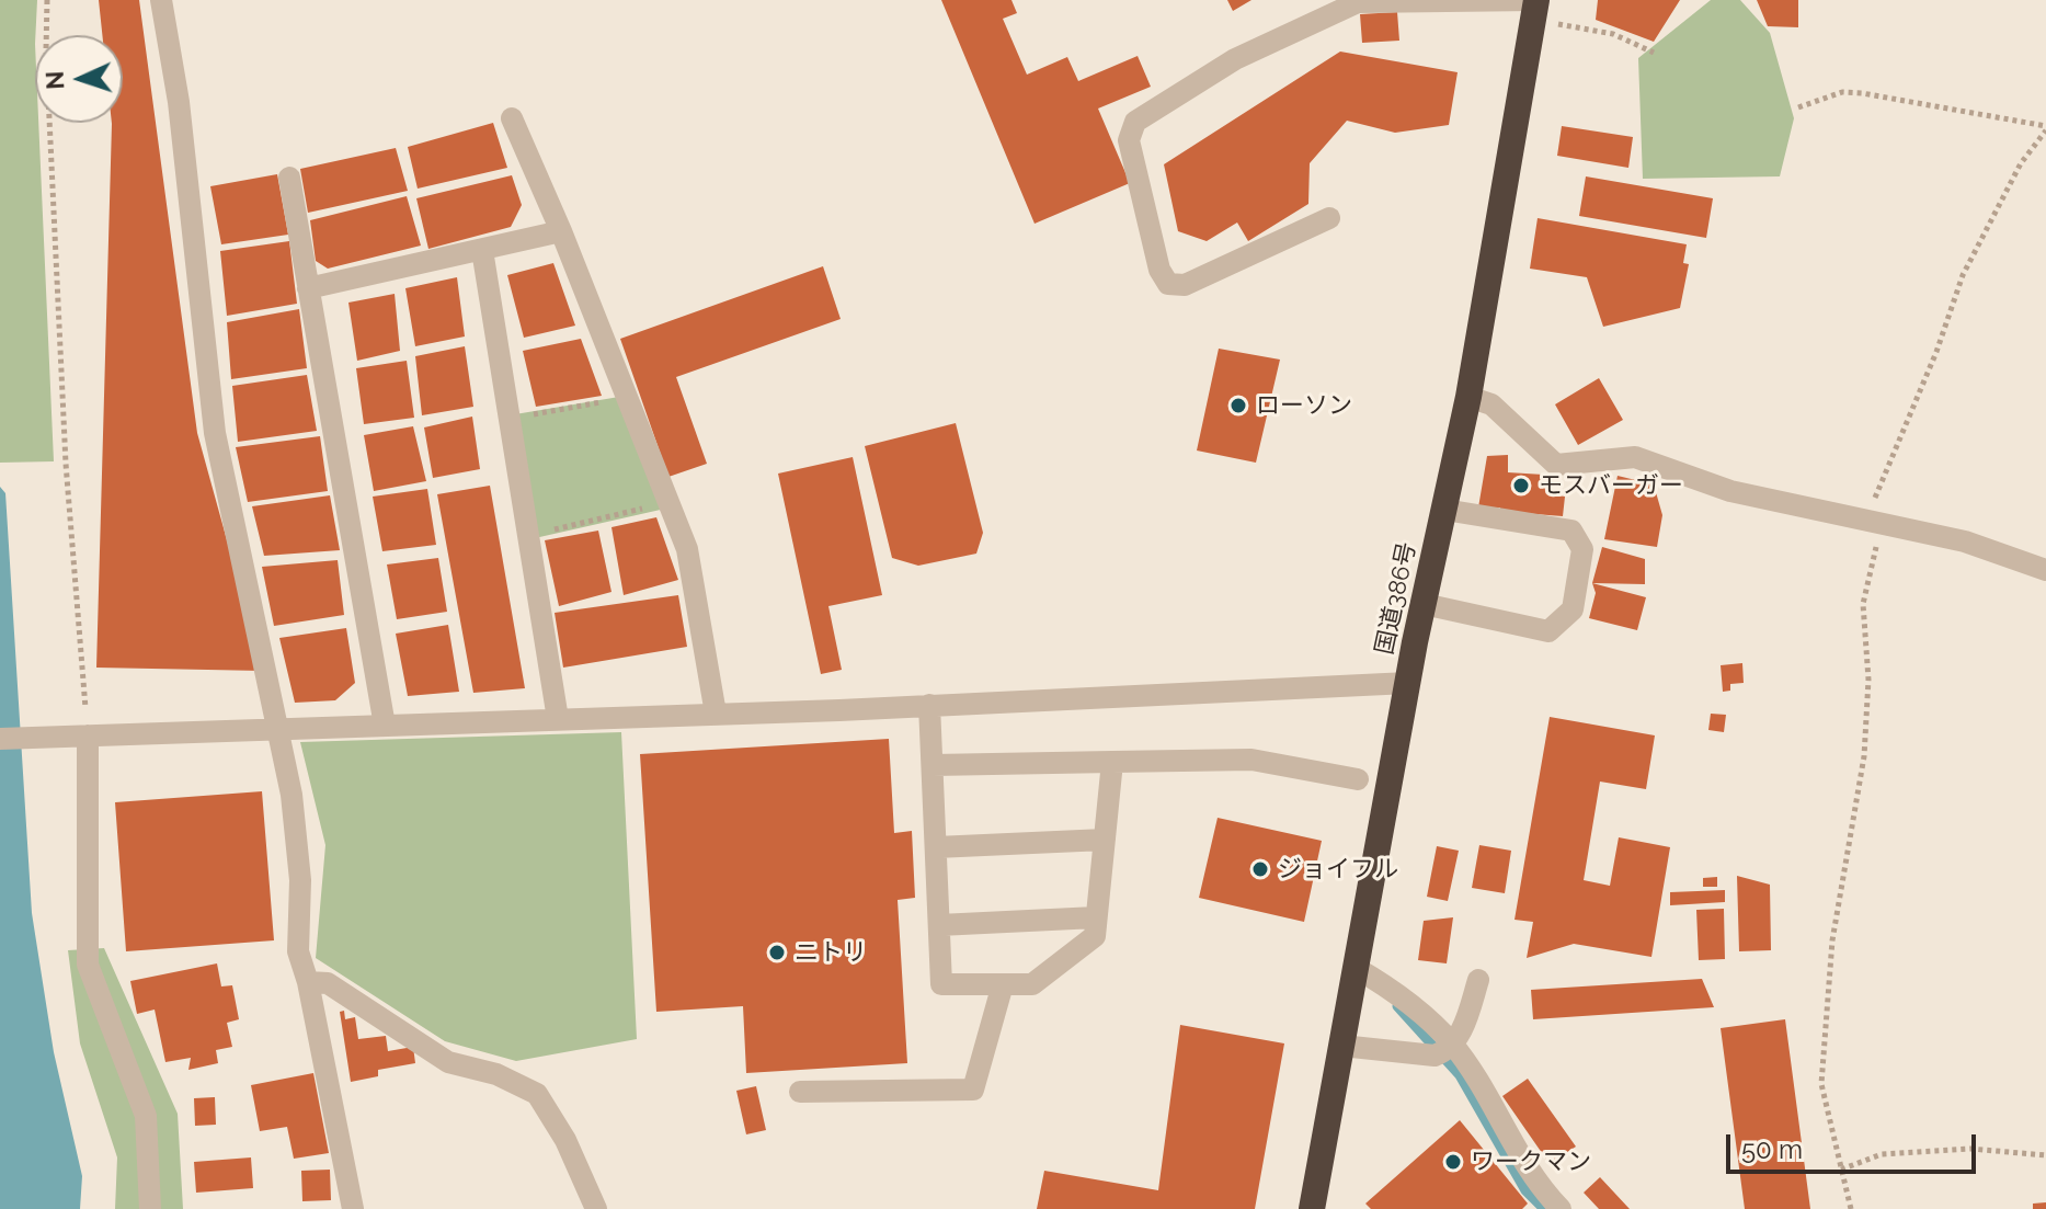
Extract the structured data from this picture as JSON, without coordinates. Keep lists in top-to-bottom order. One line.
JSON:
{"streets":{"highway":["国道386号"]},"places":["ローソン","モスバーガー","ジョイフル","ニトリ","ワークマン"],"scale_bar":"50 m","north":"left"}
